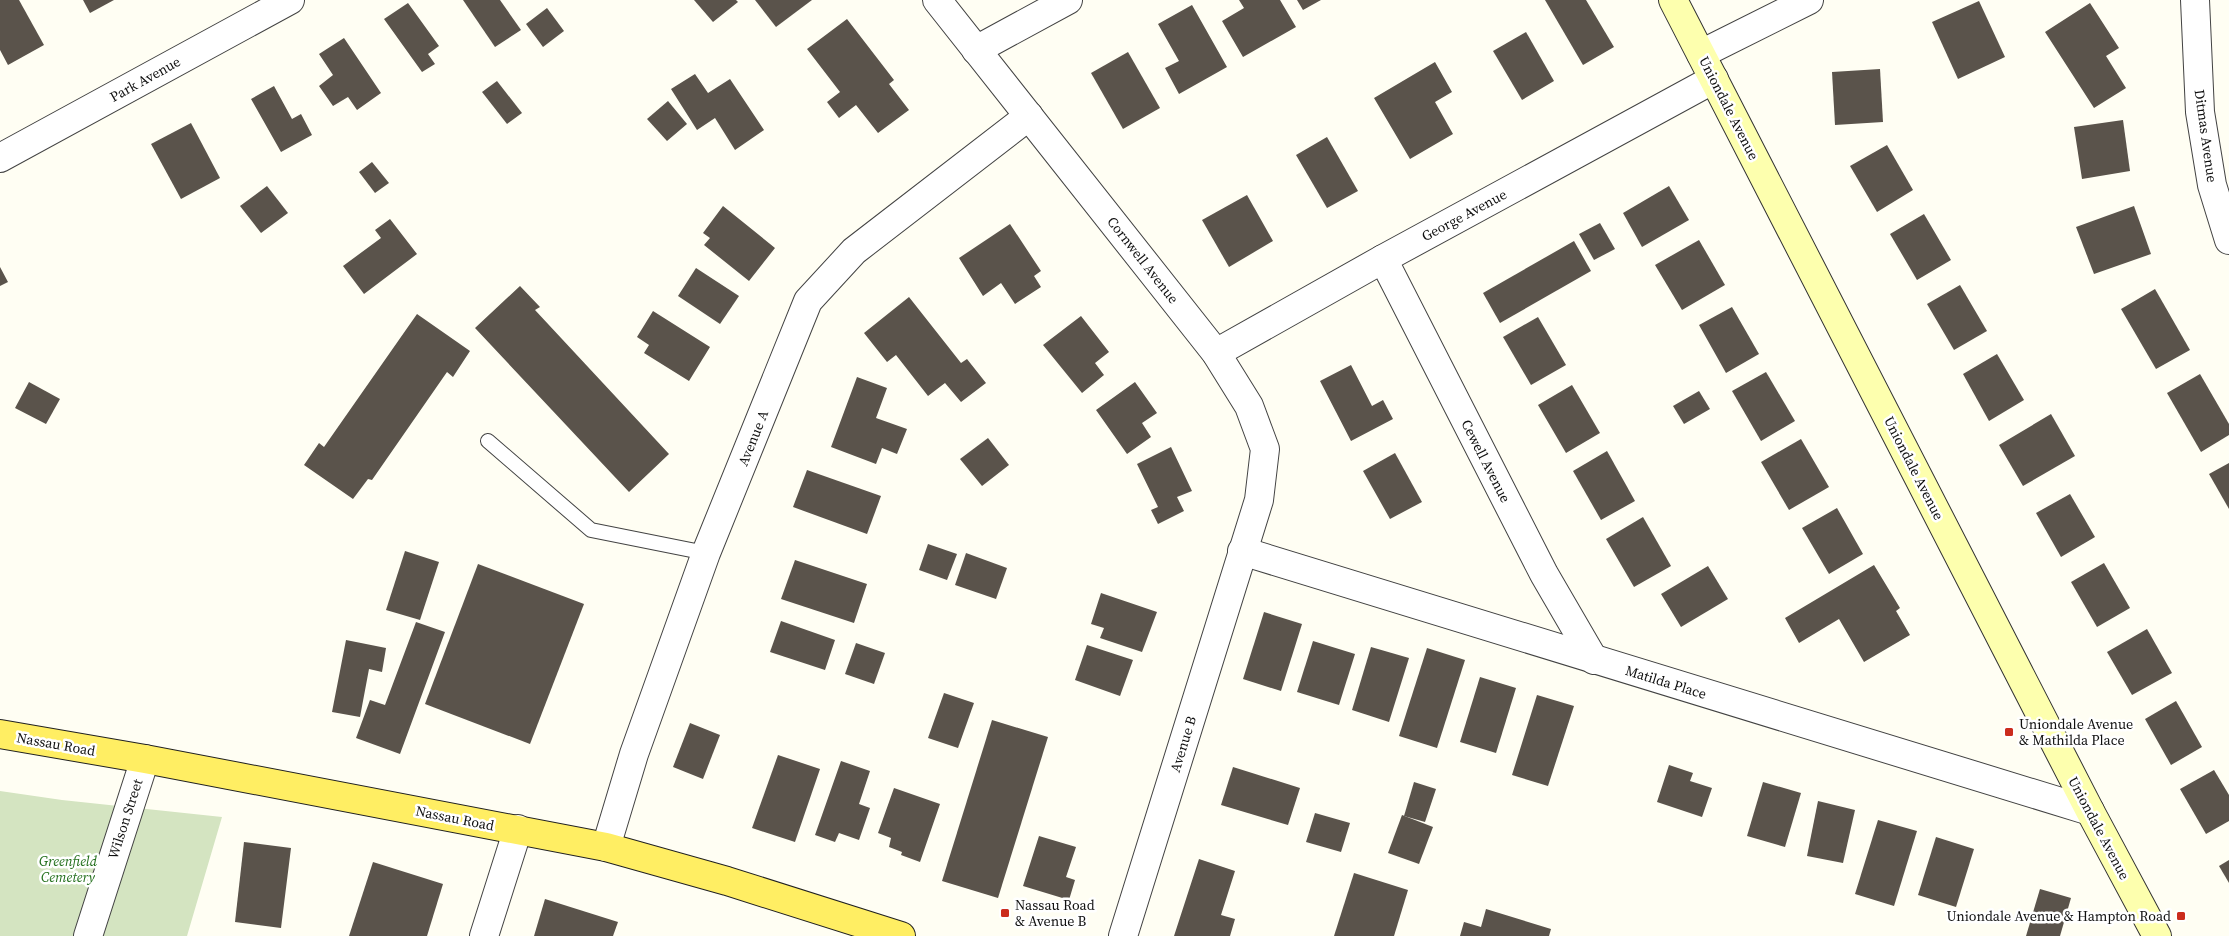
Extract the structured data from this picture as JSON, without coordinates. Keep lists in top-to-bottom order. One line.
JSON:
{"streets":{"main road":["Uniondale Avenue","Nassau Road"],"street":["Park Avenue","Ditmas Avenue","George Avenue","Cornwell Avenue","Avenue A","Cewell Avenue","Matilda Place","Avenue B","Wilson Street"]},"crossings":[["Uniondale Avenue","George Avenue"],["Uniondale Avenue","Matilda Place"],["George Avenue","Cornwell Avenue"],["George Avenue","Cewell Avenue"],["Cornwell Avenue","Avenue A"],["Cornwell Avenue","Matilda Place"],["Cornwell Avenue","Avenue B"],["Avenue A","Nassau Road"],["Cewell Avenue","Matilda Place"],["Matilda Place","Avenue B"],["Nassau Road","Wilson Street"]],"parks":["Greenfield Cemetery"],"places":{"transit":["Uniondale Avenue & Mathilda Place","Nassau Road & Avenue B","Uniondale Avenue & Hampton Road"]}}
